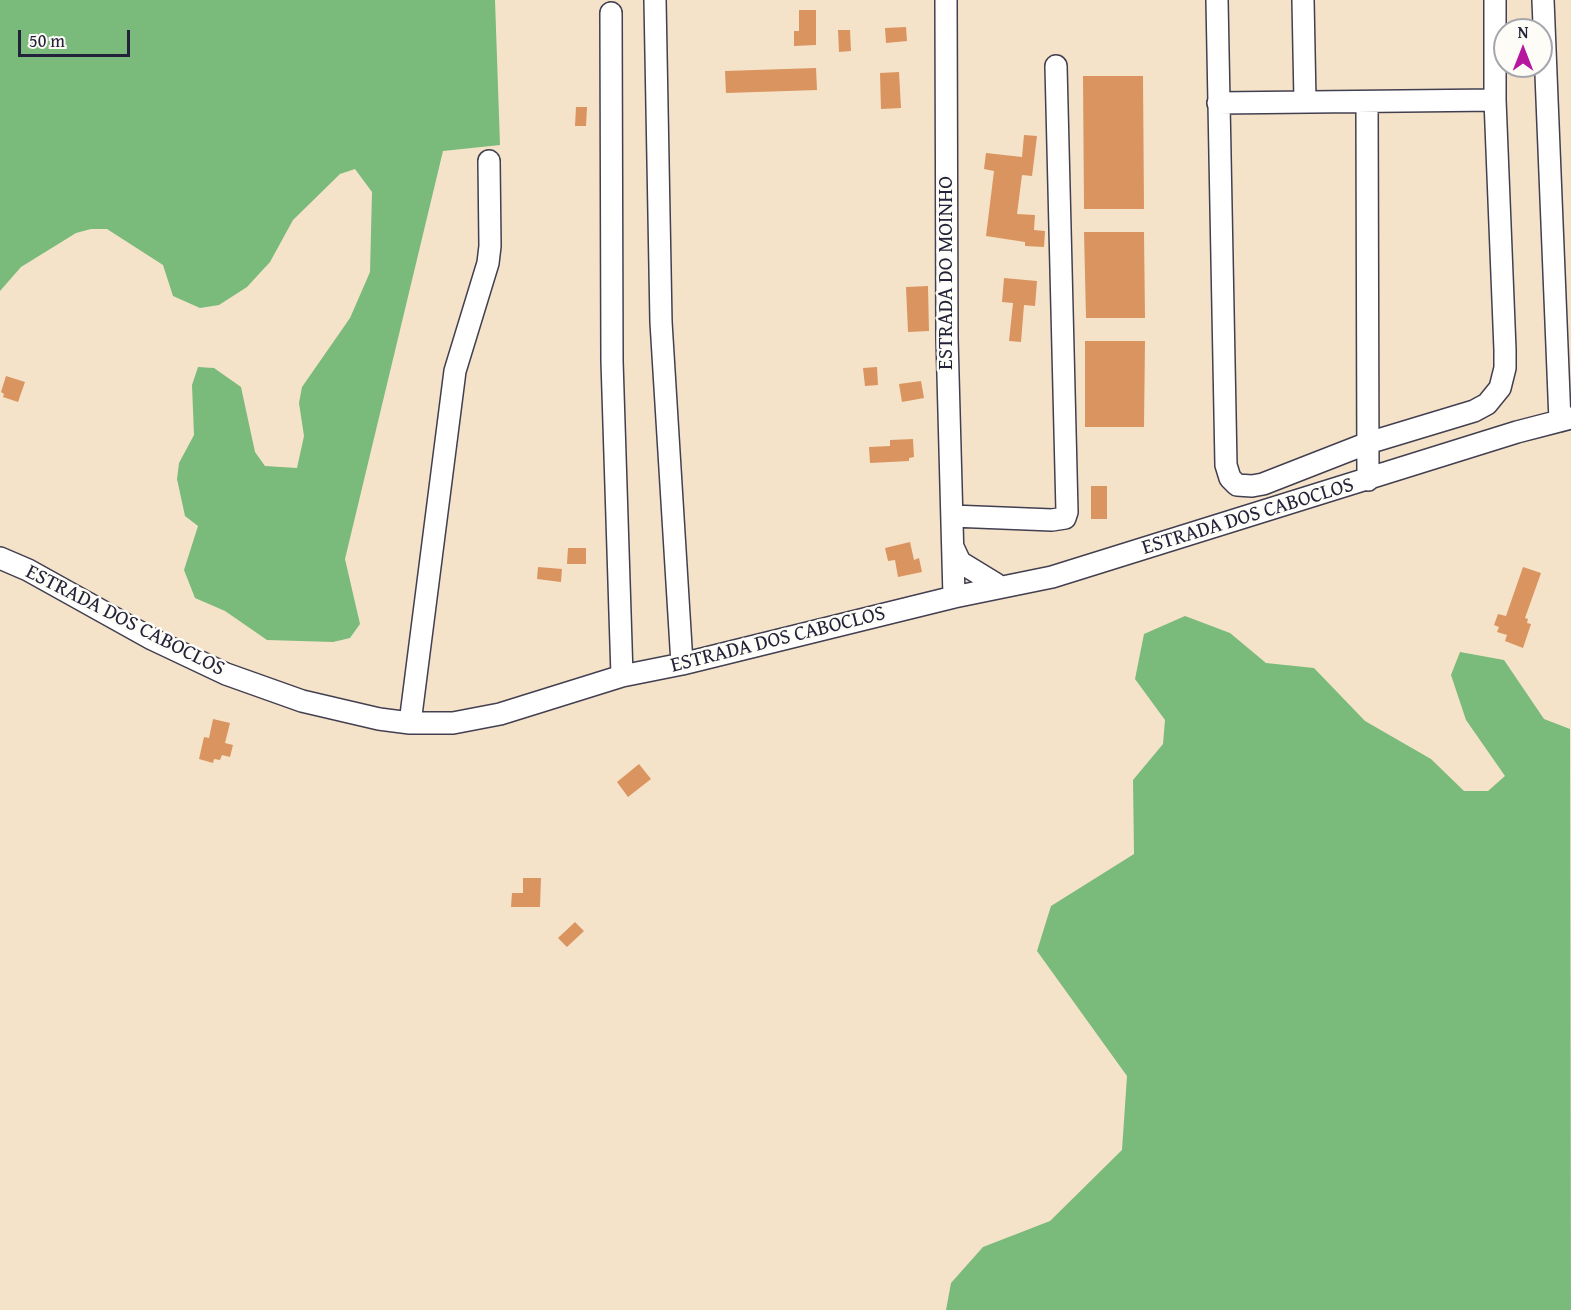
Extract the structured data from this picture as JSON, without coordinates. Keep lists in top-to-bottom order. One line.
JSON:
{"streets":{"street":["ESTRADA DO MOINHO","ESTRADA DOS CABOCLOS"]},"crossings":[["ESTRADA DO MOINHO","ESTRADA DOS CABOCLOS"]],"scale_bar":"50 m","north":"top"}
